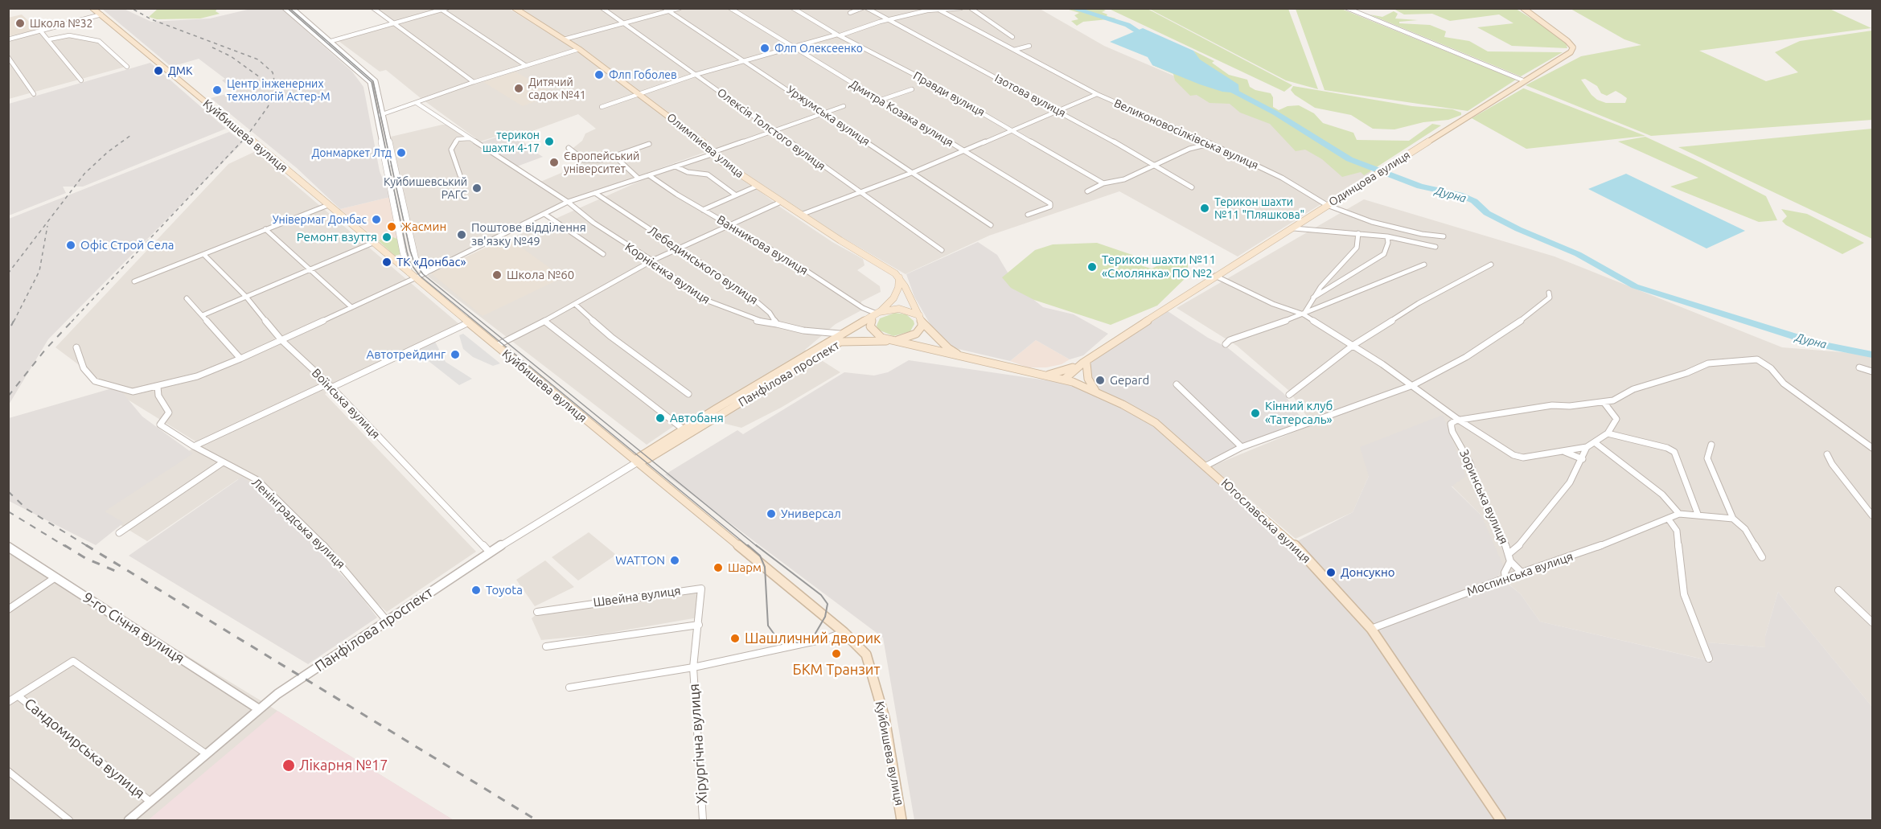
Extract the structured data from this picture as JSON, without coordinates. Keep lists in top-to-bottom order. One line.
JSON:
{"streets":{"main road":["Куйбишева вулиця","Олимпиева улица","Одинцова вулиця","Панфілова проспект","Югославська вулиця"],"street":["Правди вулиця","Ізотова вулиця","Дмитра Козака вулиця","Уржумська вулиця","Олексія Толстого вулиця","Великоновосілківська вулиця","Ванникова вулиця","Лебединського вулиця","Корнієнка вулиця","Воїнська вулиця","Зоринська вулиця","Ленінградська вулиця","Моспинська вулиця","Швейна вулиця","9-го Січня вулиця","Хірургічна вулиця","Сандомирська вулиця"]},"crossings":[["Великоновосілківська вулиця","Одинцова вулиця"],["Куйбишева вулиця","Панфілова проспект"],["Одинцова вулиця","Югославська вулиця"],["Лебединського вулиця","Корнієнка вулиця"],["Панфілова проспект","Воїнська вулиця"],["Панфілова проспект","Югославська вулиця"],["Панфілова проспект","Ленінградська вулиця"],["Панфілова проспект","9-го Січня вулиця"],["Панфілова проспект","Сандомирська вулиця"],["Зоринська вулиця","Моспинська вулиця"],["Югославська вулиця","Моспинська вулиця"],["Швейна вулиця","Хірургічна вулиця"]],"water":["Дурна"],"places":["Школа №32","Флп Олексеенко","ДМК","Флп Гоболев","Дитячий садок №41","Центр інженерних технологій Астер-М","терикон шахти 4-17","Донмаркет Лтд","Європейський університет","Куйбишевський РАГС","Терикон шахти №11 \"Пляшкова\"","Універмаг Донбас","Жасмин","Поштове відділення зв'язку №49","Ремонт взуття","Офіс Строй Села","ТК «Донбас»","Терикон шахти №11 «Смолянка» ПО №2","Школа №60","Автотрейдинг","Gepard","Кінний клуб «Татерсаль»","Автобаня","Универсал","WATTON","Шарм","Донсукно","Toyota","Шашличний дворик","БКМ Транзит","Лікарня №17"]}
